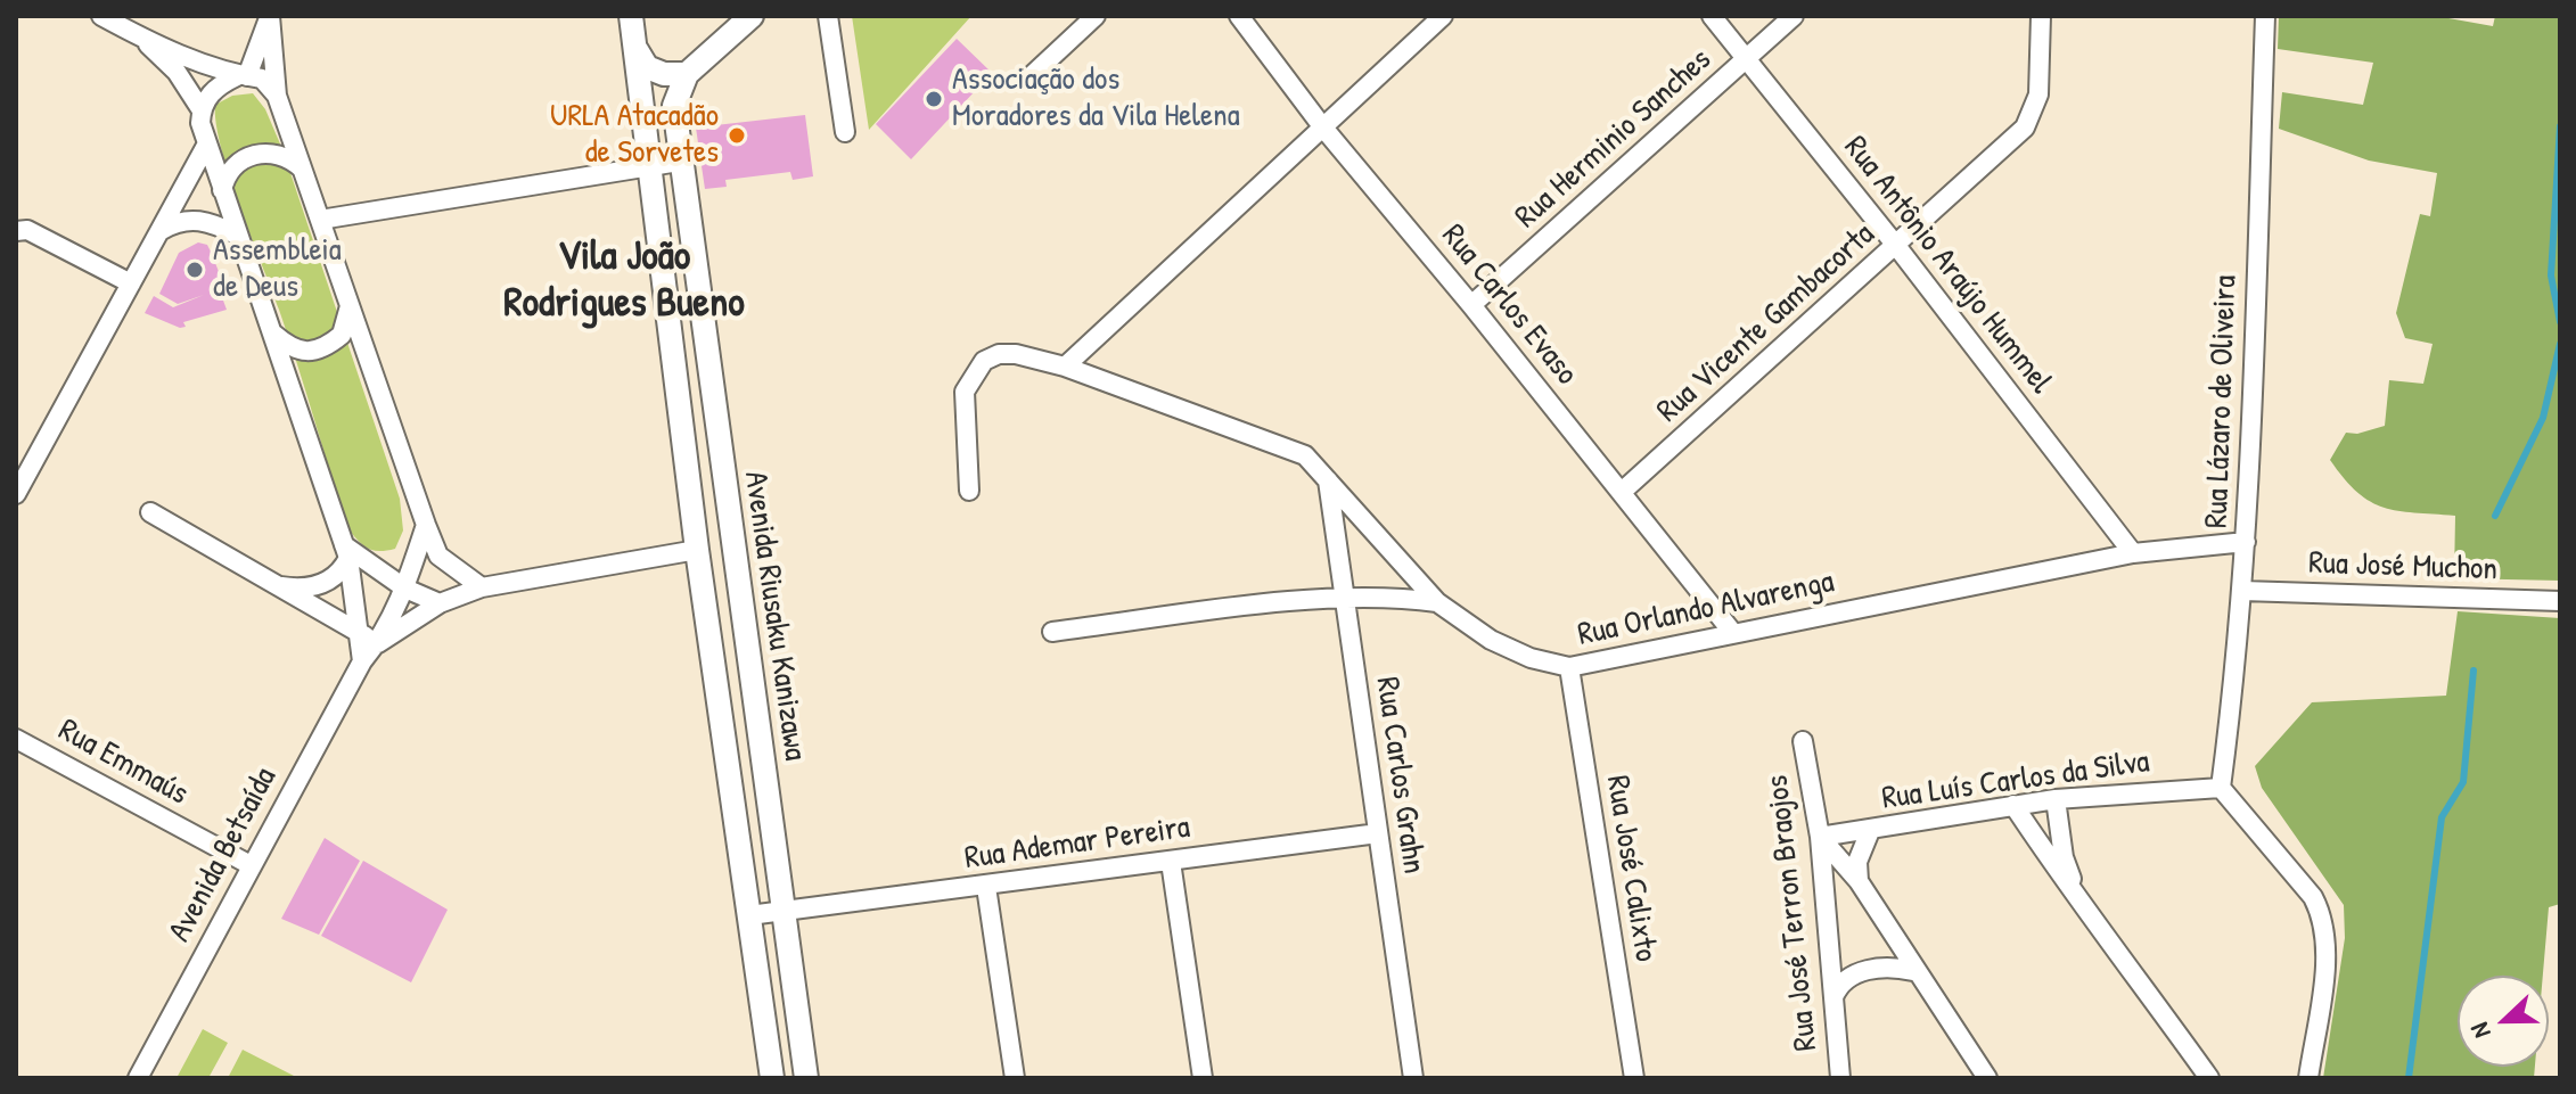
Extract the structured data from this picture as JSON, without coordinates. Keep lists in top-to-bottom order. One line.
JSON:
{"streets":{"street":["Rua Herminio Sanches","Rua Antônio Araújo Hummel","Rua Carlos Evaso","Rua Vicente Gambacorta","Rua Lázaro de Oliveira","Rua José Muchon","Rua Orlando Alvarenga","Avenida Riusaku Kanizawa","Rua Emmaús","Rua Carlos Grahn","Rua Luís Carlos da Silva","Rua Ademar Pereira","Avenida Betsaída","Rua José Calixto","Rua José Terron Braojos"]},"crossings":[["Rua Herminio Sanches","Rua Antônio Araújo Hummel"],["Rua Herminio Sanches","Rua Carlos Evaso"],["Rua Antônio Araújo Hummel","Rua Vicente Gambacorta"],["Rua Antônio Araújo Hummel","Rua Orlando Alvarenga"],["Rua Carlos Evaso","Rua Vicente Gambacorta"],["Rua Carlos Evaso","Rua Orlando Alvarenga"],["Rua Lázaro de Oliveira","Rua José Muchon"],["Rua Lázaro de Oliveira","Rua Orlando Alvarenga"],["Rua Lázaro de Oliveira","Rua Luís Carlos da Silva"],["Rua Orlando Alvarenga","Rua Carlos Grahn"],["Rua Orlando Alvarenga","Rua José Calixto"],["Avenida Riusaku Kanizawa","Rua Ademar Pereira"],["Rua Emmaús","Avenida Betsaída"],["Rua Carlos Grahn","Rua Ademar Pereira"],["Rua Luís Carlos da Silva","Rua José Terron Braojos"]],"districts":["Vila João Rodrigues Bueno"],"places":["Associação dos Moradores da Vila Helena","URLA Atacadão de Sorvetes","Assembleia de Deus"],"north":"left"}
